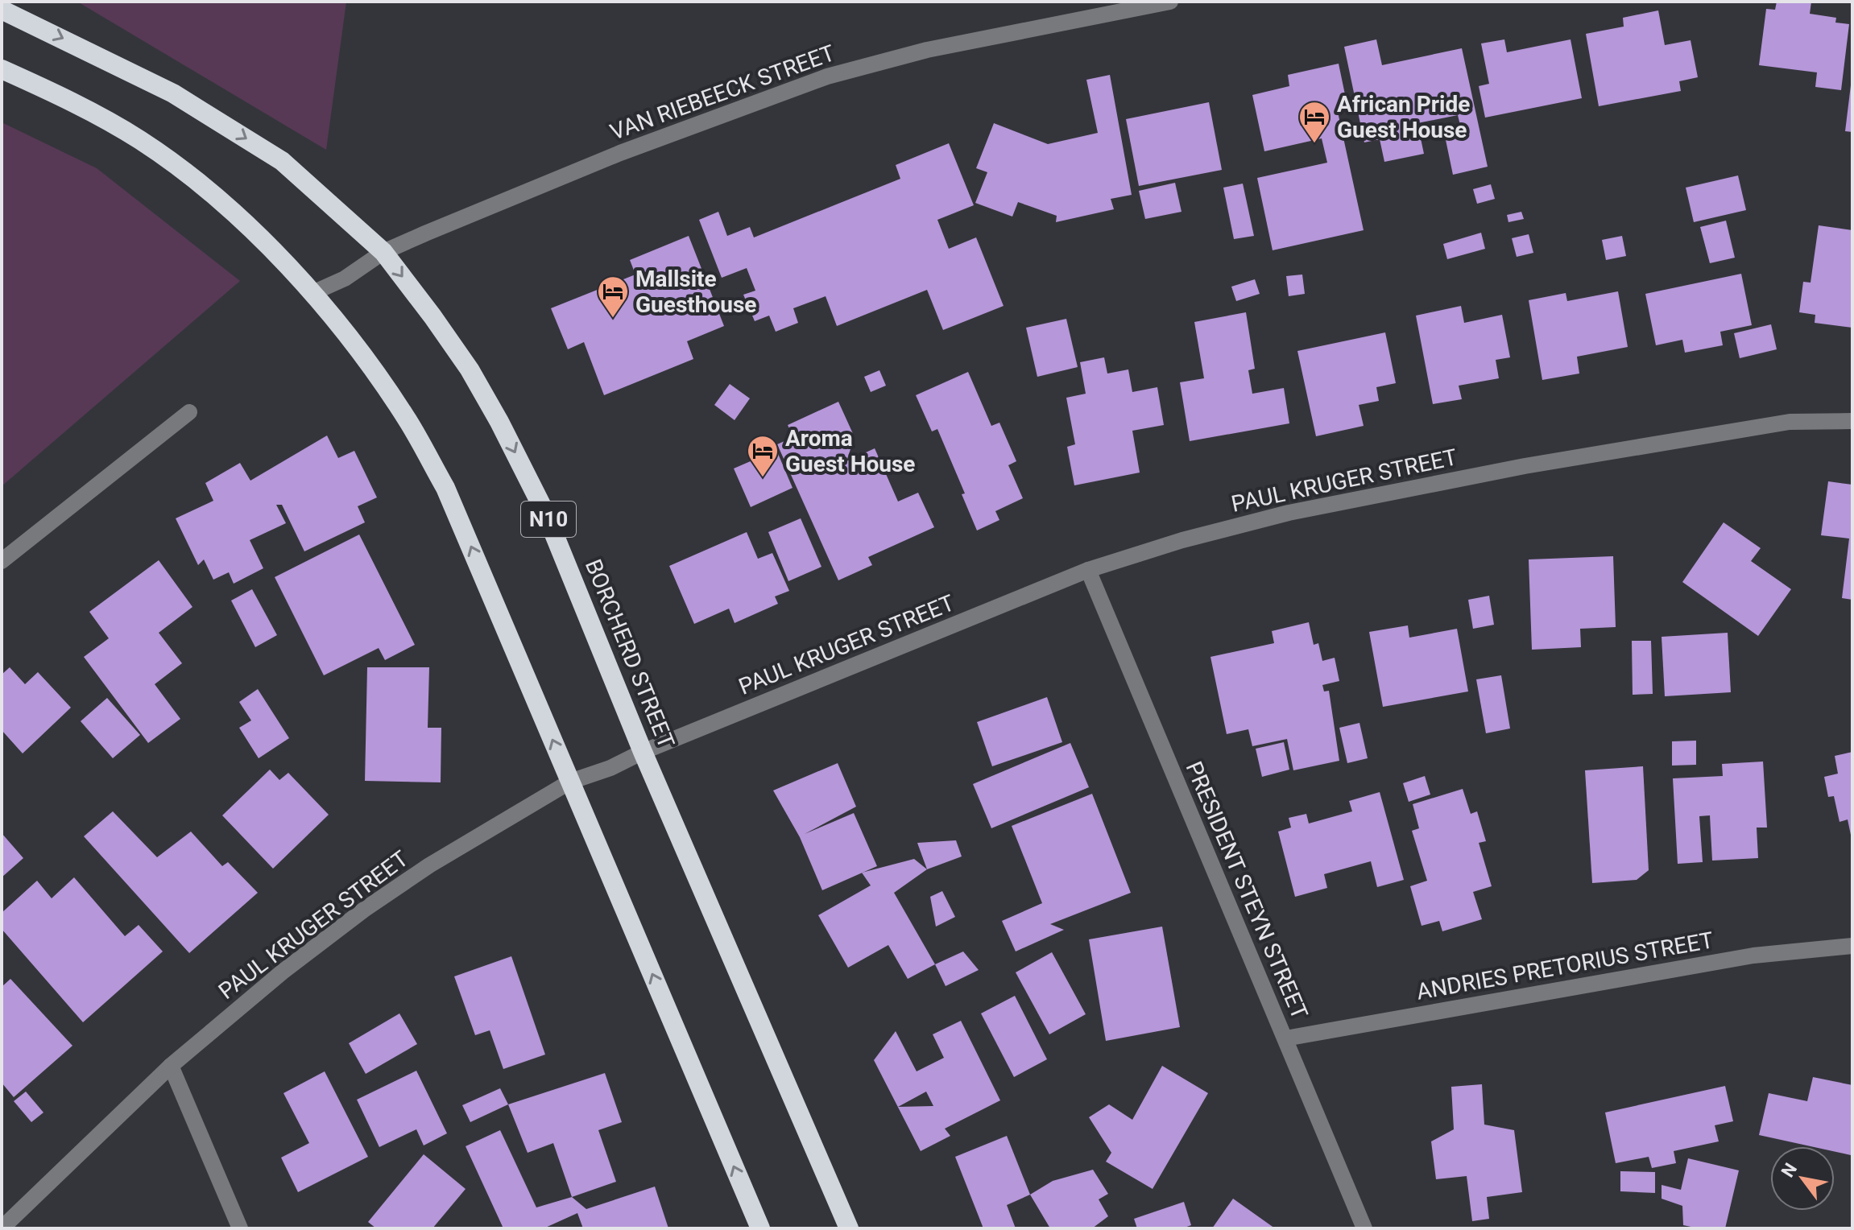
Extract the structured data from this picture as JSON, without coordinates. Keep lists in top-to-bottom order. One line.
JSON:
{"streets":{"highway":["N10","BORCHERD STREET"],"street":["VAN RIEBEECK STREET","PAUL KRUGER STREET","PRESIDENT STEYN STREET","ANDRIES PRETORIUS STREET"]},"crossings":[["VAN RIEBEECK STREET","BORCHERD STREET"],["PAUL KRUGER STREET","BORCHERD STREET"],["PAUL KRUGER STREET","PRESIDENT STEYN STREET"],["PRESIDENT STEYN STREET","ANDRIES PRETORIUS STREET"]],"places":{"hotel":["African Pride Guest House","Mallsite Guesthouse","Aroma Guest House"]},"north":"top left"}
